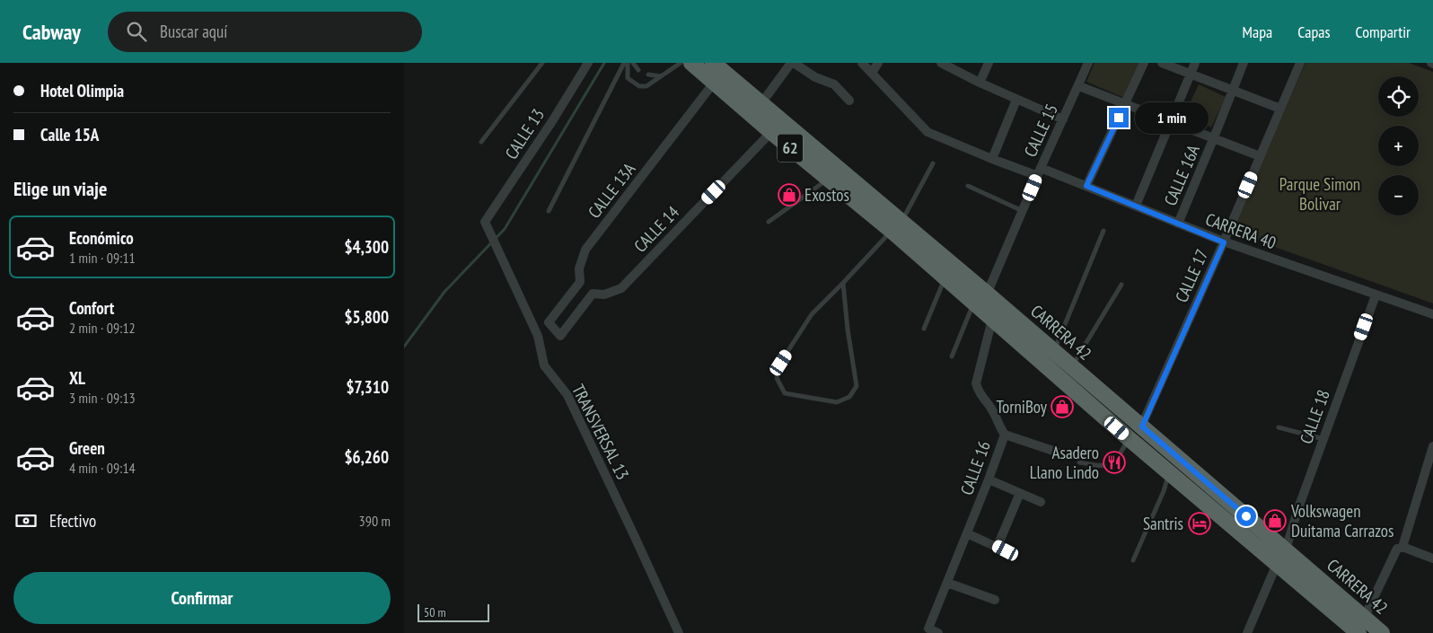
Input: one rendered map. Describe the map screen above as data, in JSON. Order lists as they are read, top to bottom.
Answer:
{
  "streets": {
    "highway": ["62", "CARRERA 42"],
    "street": [
      "CALLE 15",
      "CALLE 13",
      "CALLE 16A",
      "CALLE 13A",
      "CALLE 14",
      "CARRERA 40",
      "CALLE 17",
      "CALLE 18",
      "TRANSVERSAL 13",
      "CALLE 16"
    ]
  },
  "crossings": [
    ["CALLE 15", "CARRERA 40"],
    ["CALLE 15", "CARRERA 42"],
    ["CALLE 15", "CALLE 16"],
    ["CALLE 13", "TRANSVERSAL 13"],
    ["CALLE 16A", "CARRERA 40"],
    ["CALLE 13A", "CARRERA 42"],
    ["CALLE 14", "CARRERA 42"],
    ["CARRERA 40", "CALLE 17"],
    ["CARRERA 40", "CALLE 18"],
    ["CALLE 17", "CARRERA 42"],
    ["CARRERA 42", "CALLE 18"],
    ["CARRERA 42", "CALLE 16"]
  ],
  "parks": ["Parque Simon Bolivar"],
  "places": {
    "shop": ["Exostos", "TorniBoy", "Volkswagen Duitama Carrazos"],
    "restaurant": ["Asadero Llano Lindo"],
    "hotel": ["Santris"]
  },
  "scale_bar": "50 m",
  "page": {
    "header": "Cabway",
    "search": "Buscar aquí",
    "nav": ["Mapa", "Capas", "Compartir"],
    "banner": ["Hotel Olimpia", "Calle 15A"],
    "map_buttons": ["+", "−"],
    "bubble": "1 min",
    "heading": "Elige un viaje",
    "list": [
      {
        "name": "Económico",
        "note": "1 min · 09:11",
        "value": "$4,300"
      },
      {
        "name": "Confort",
        "note": "2 min · 09:12",
        "value": "$5,800"
      },
      {
        "name": "XL",
        "note": "3 min · 09:13",
        "value": "$7,310"
      },
      {
        "name": "Green",
        "note": "4 min · 09:14",
        "value": "$6,260"
      }
    ],
    "pay": ["Efectivo", "390 m"],
    "buttons": "Confirmar",
    "scale": "50 m"
  }
}
